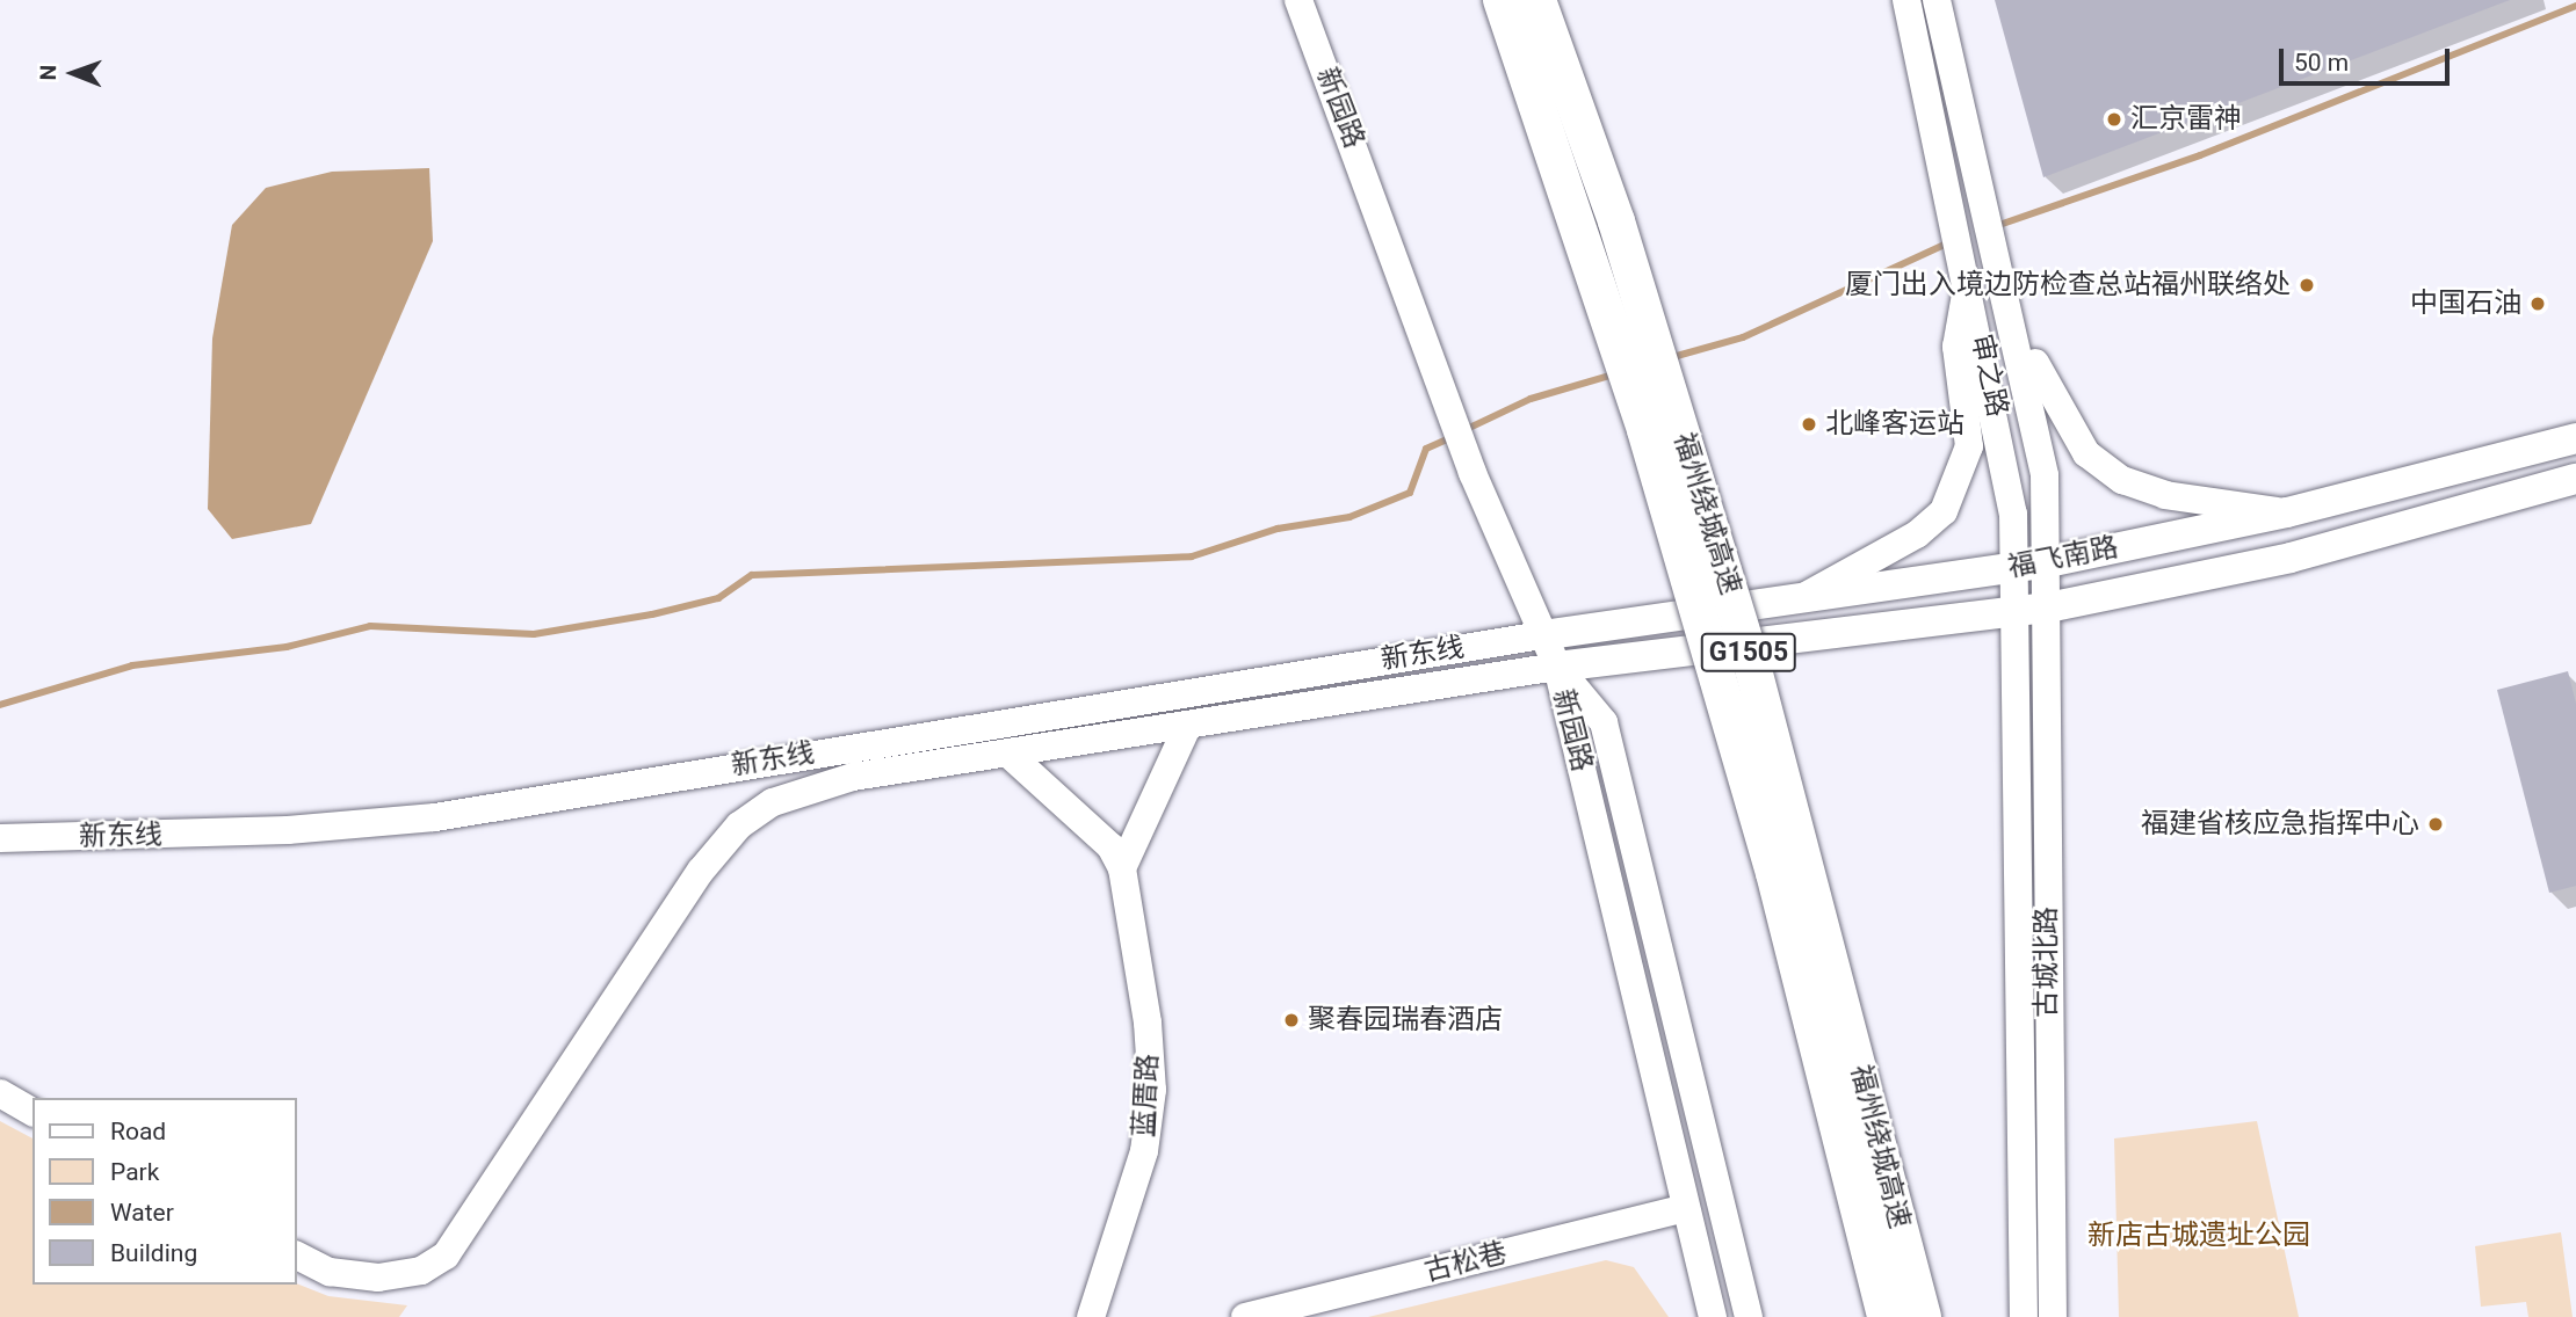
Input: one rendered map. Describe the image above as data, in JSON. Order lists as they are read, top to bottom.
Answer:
{
  "streets": {
    "highway": ["福州绕城高速", "G1505"],
    "main road": [
      "新园路",
      "审之路",
      "福飞南路",
      "新东线",
      "古城北路",
      "蓝厝路",
      "古松巷"
    ]
  },
  "crossings": [
    ["新园路", "福飞南路"],
    ["新园路", "新东线"],
    ["新园路", "古松巷"],
    ["审之路", "福飞南路"],
    ["审之路", "古城北路"],
    ["福飞南路", "新东线"],
    ["福飞南路", "古城北路"]
  ],
  "parks": ["新店古城遗址公园"],
  "places": [
    "汇京雷神",
    "厦门出入境边防检查总站福州联络处",
    "中国石油",
    "北峰客运站",
    "福建省核应急指挥中心",
    "聚春园瑞春酒店"
  ],
  "legend": [
    "Road",
    "Park",
    "Water",
    "Building"
  ],
  "scale_bar": "50 m",
  "north": "left"
}
